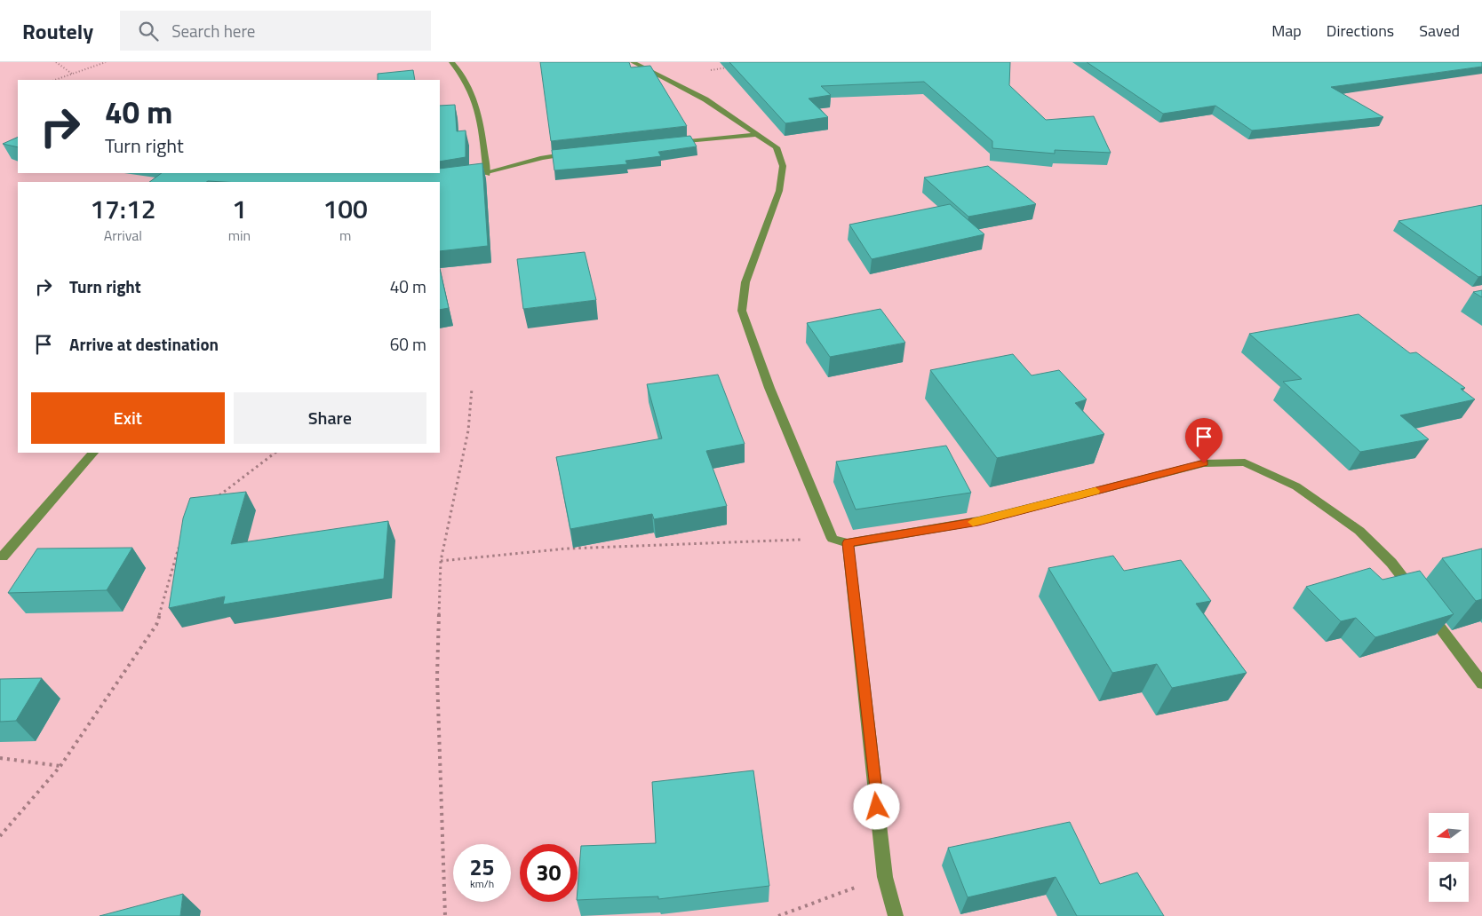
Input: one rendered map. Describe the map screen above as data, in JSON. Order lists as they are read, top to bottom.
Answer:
{
  "north": "left",
  "page": {
    "header": "Routely",
    "search": "Search here",
    "nav": ["Map", "Directions", "Saved"],
    "turn": ["40 m", "Turn right"],
    "eta": [
      "17:12",
      "Arrival",
      "1",
      "min",
      "100",
      "m"
    ],
    "list": [
      {
        "name": "Turn right",
        "value": "40 m"
      },
      {
        "name": "Arrive at destination",
        "value": "60 m"
      }
    ],
    "buttons": ["Exit", "Share"],
    "speed": "25 km/h",
    "limit": "30"
  }
}
